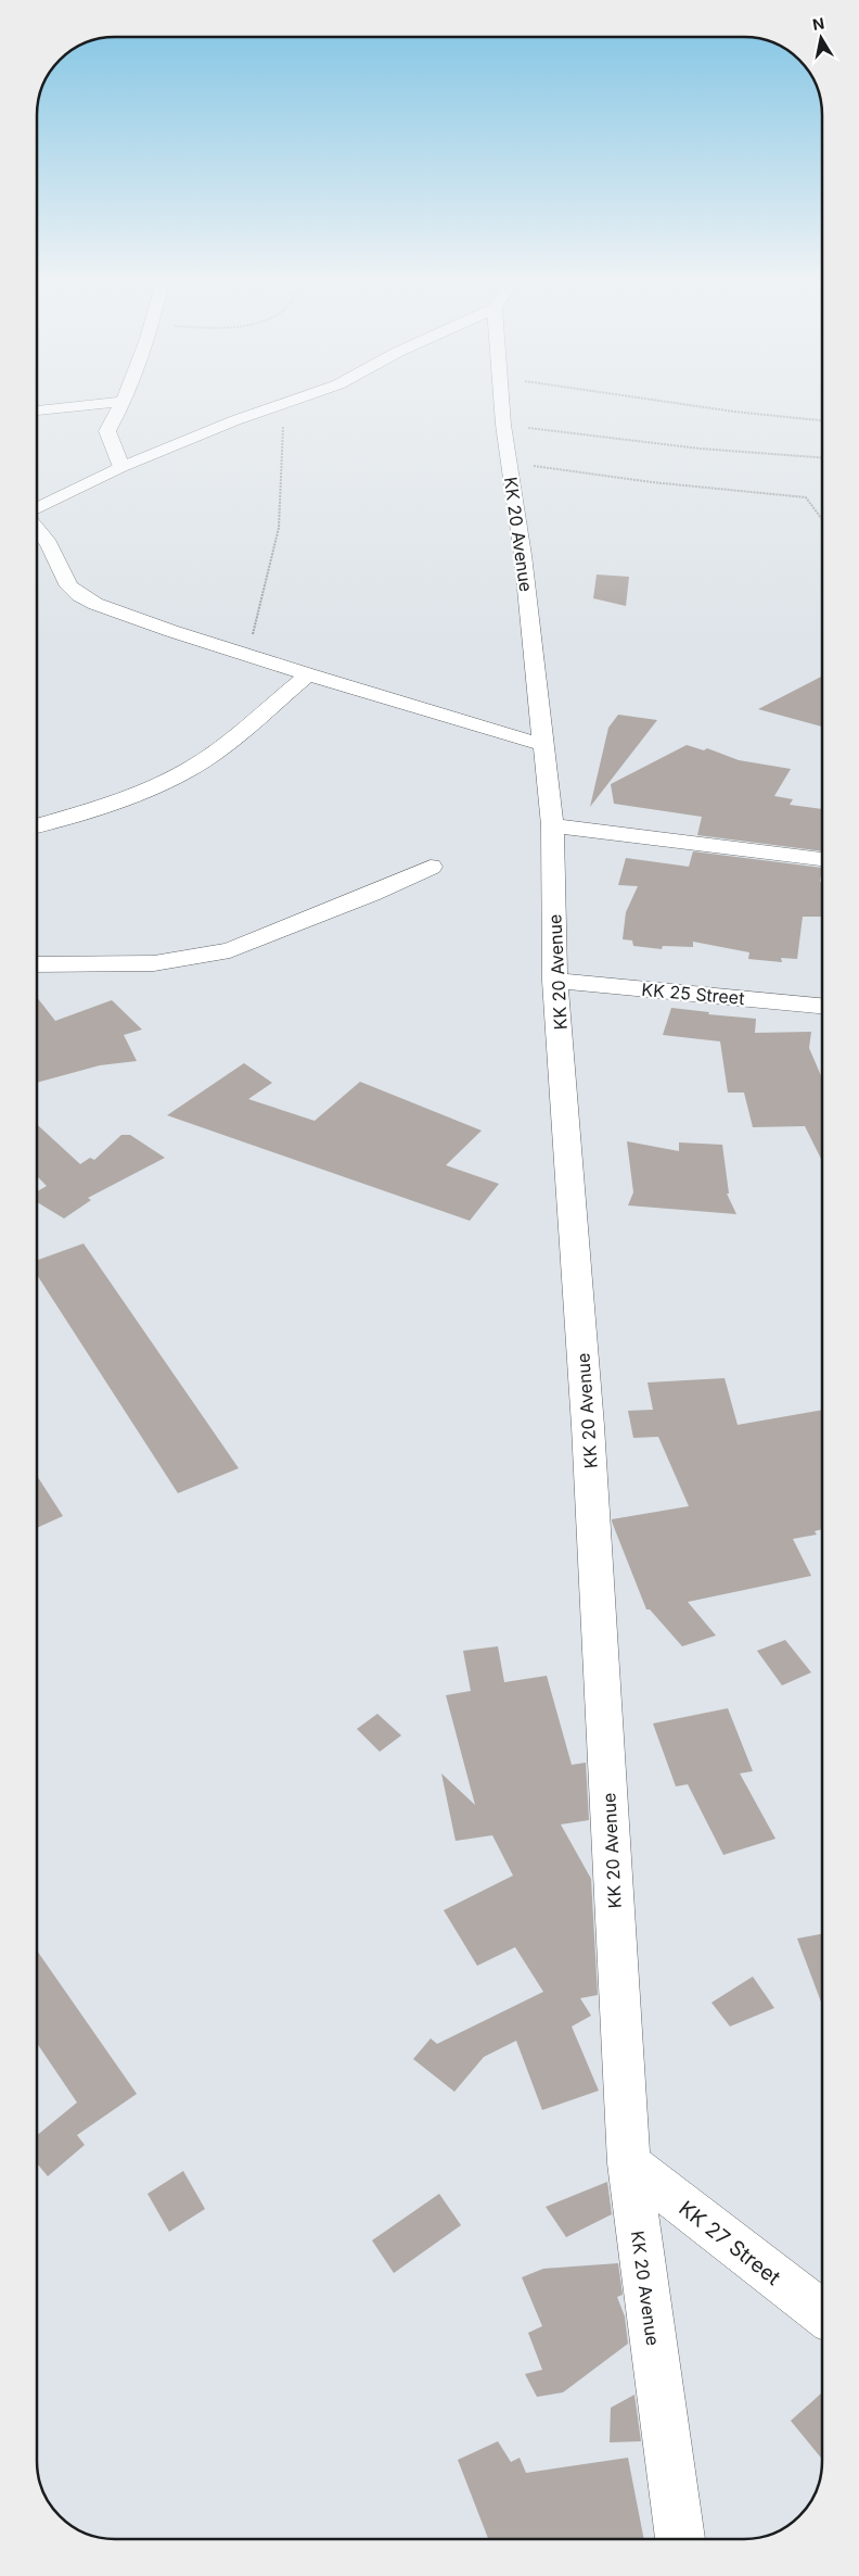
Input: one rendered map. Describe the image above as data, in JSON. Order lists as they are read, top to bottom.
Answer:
{
  "streets": {
    "street": ["KK 20 Avenue", "KK 25 Street", "KK 27 Street"]
  },
  "crossings": [
    ["KK 20 Avenue", "KK 25 Street"],
    ["KK 20 Avenue", "KK 27 Street"]
  ],
  "north": "top"
}
